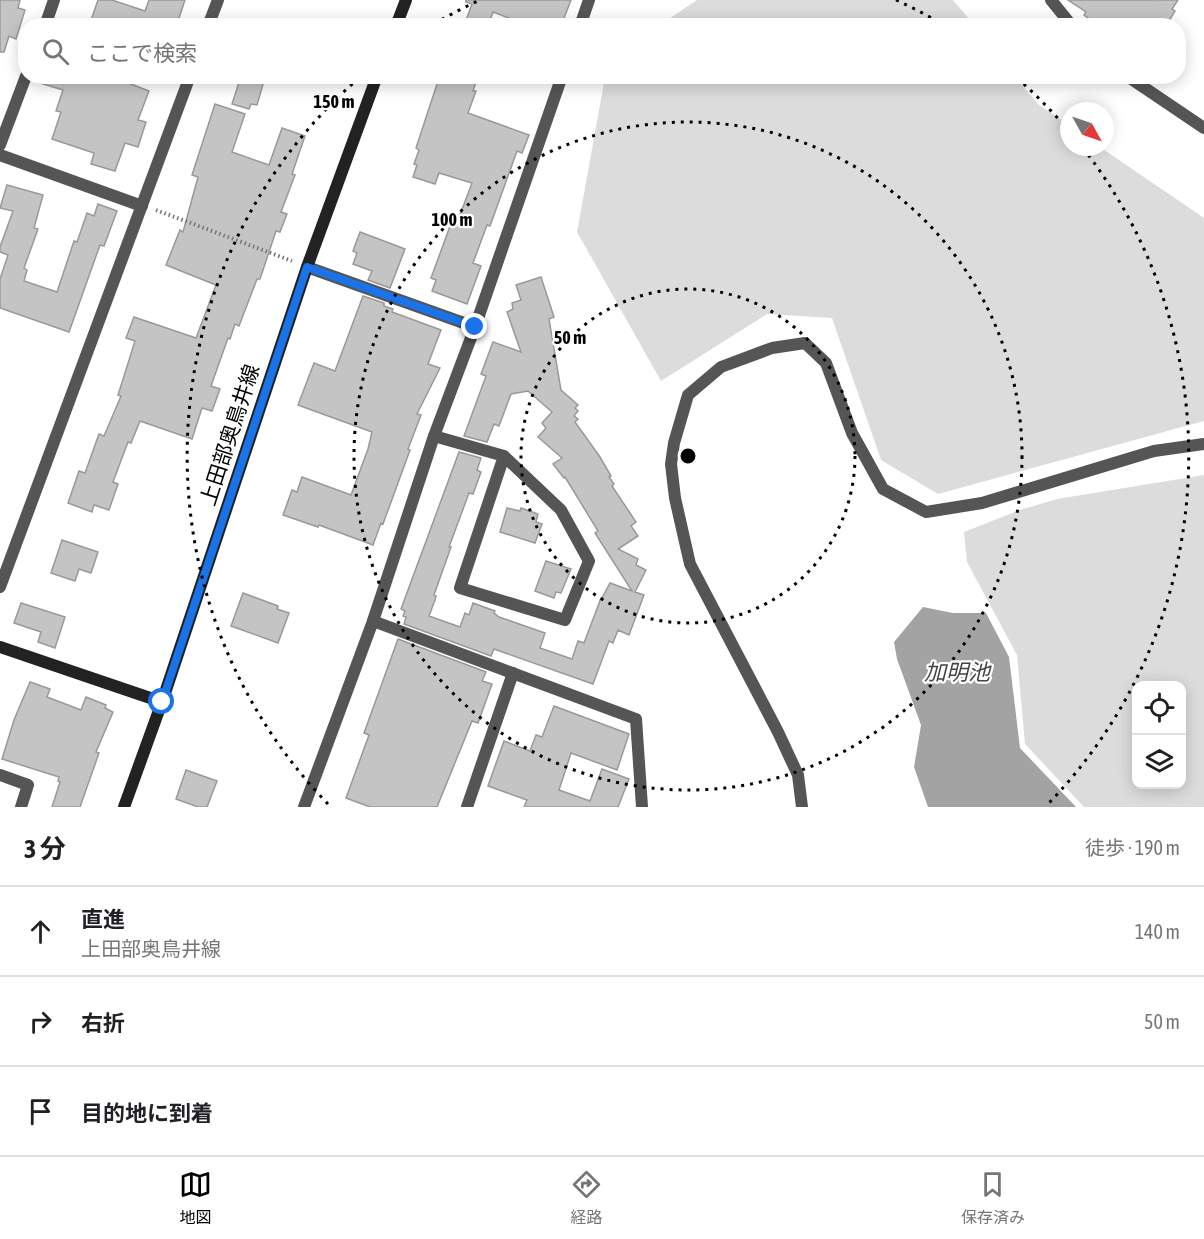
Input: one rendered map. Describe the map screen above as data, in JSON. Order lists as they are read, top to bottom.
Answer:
{
  "streets": {
    "street": ["上田部奥鳥井線"]
  },
  "water": ["加明池"],
  "north": "bottom right",
  "page": {
    "search": "ここで検索",
    "heading": ["3 分", "徒歩 · 190 m"],
    "list": [
      ["直進", "上田部奥鳥井線", "140 m"],
      ["右折", "50 m"],
      "目的地に到着"
    ],
    "nav": ["地図", "経路", "保存済み"]
  },
  "rings": ["150 m", "100 m", "50 m"]
}
